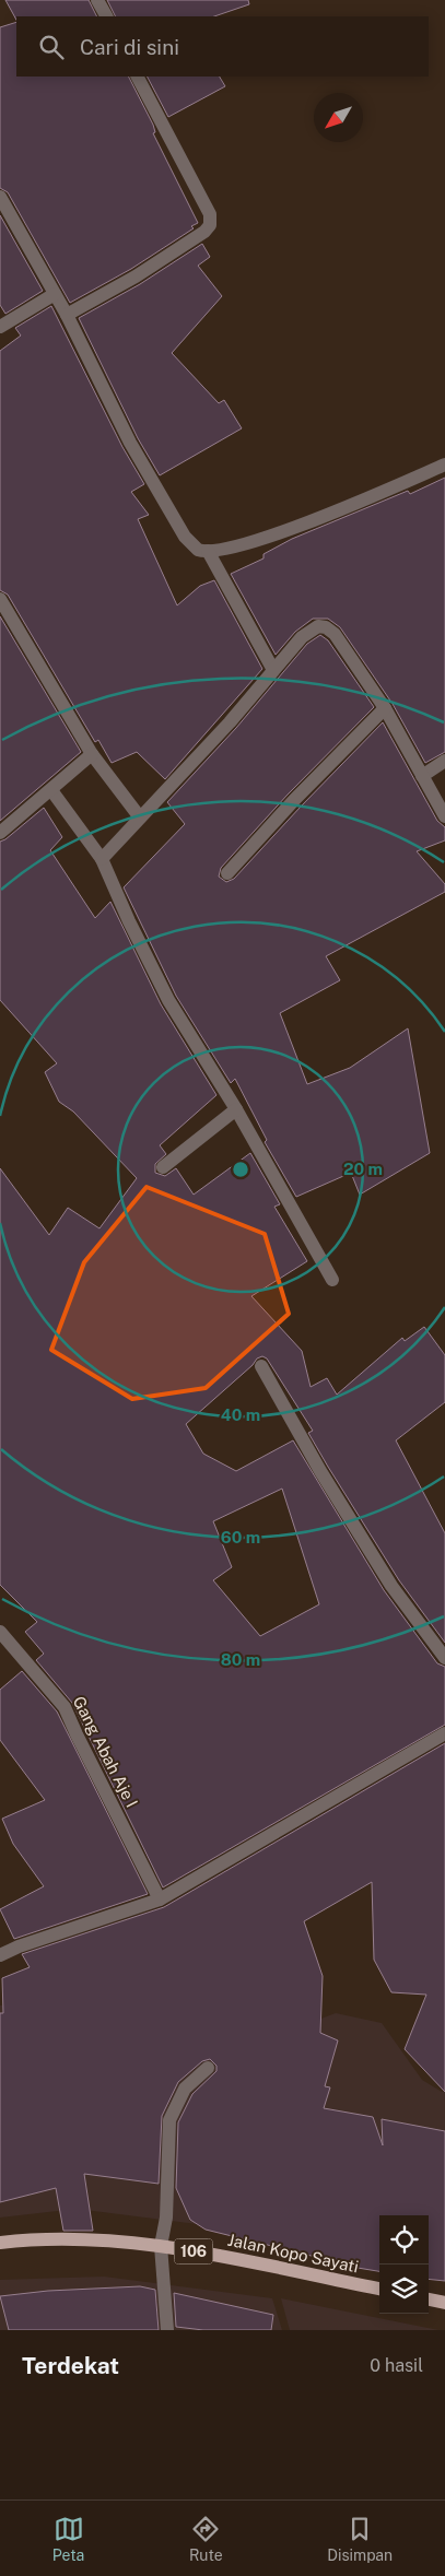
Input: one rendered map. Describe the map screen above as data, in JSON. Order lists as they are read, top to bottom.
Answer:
{
  "streets": {
    "main road": ["106", "Jalan Kopo Sayati"],
    "street": ["Gang Abah Aje I"]
  },
  "north": "bottom left",
  "page": {
    "search": "Cari di sini",
    "heading": ["Terdekat", "0 hasil"],
    "nav": ["Peta", "Rute", "Disimpan"]
  },
  "rings": [
    "20 m",
    "40 m",
    "60 m",
    "80 m"
  ]
}
